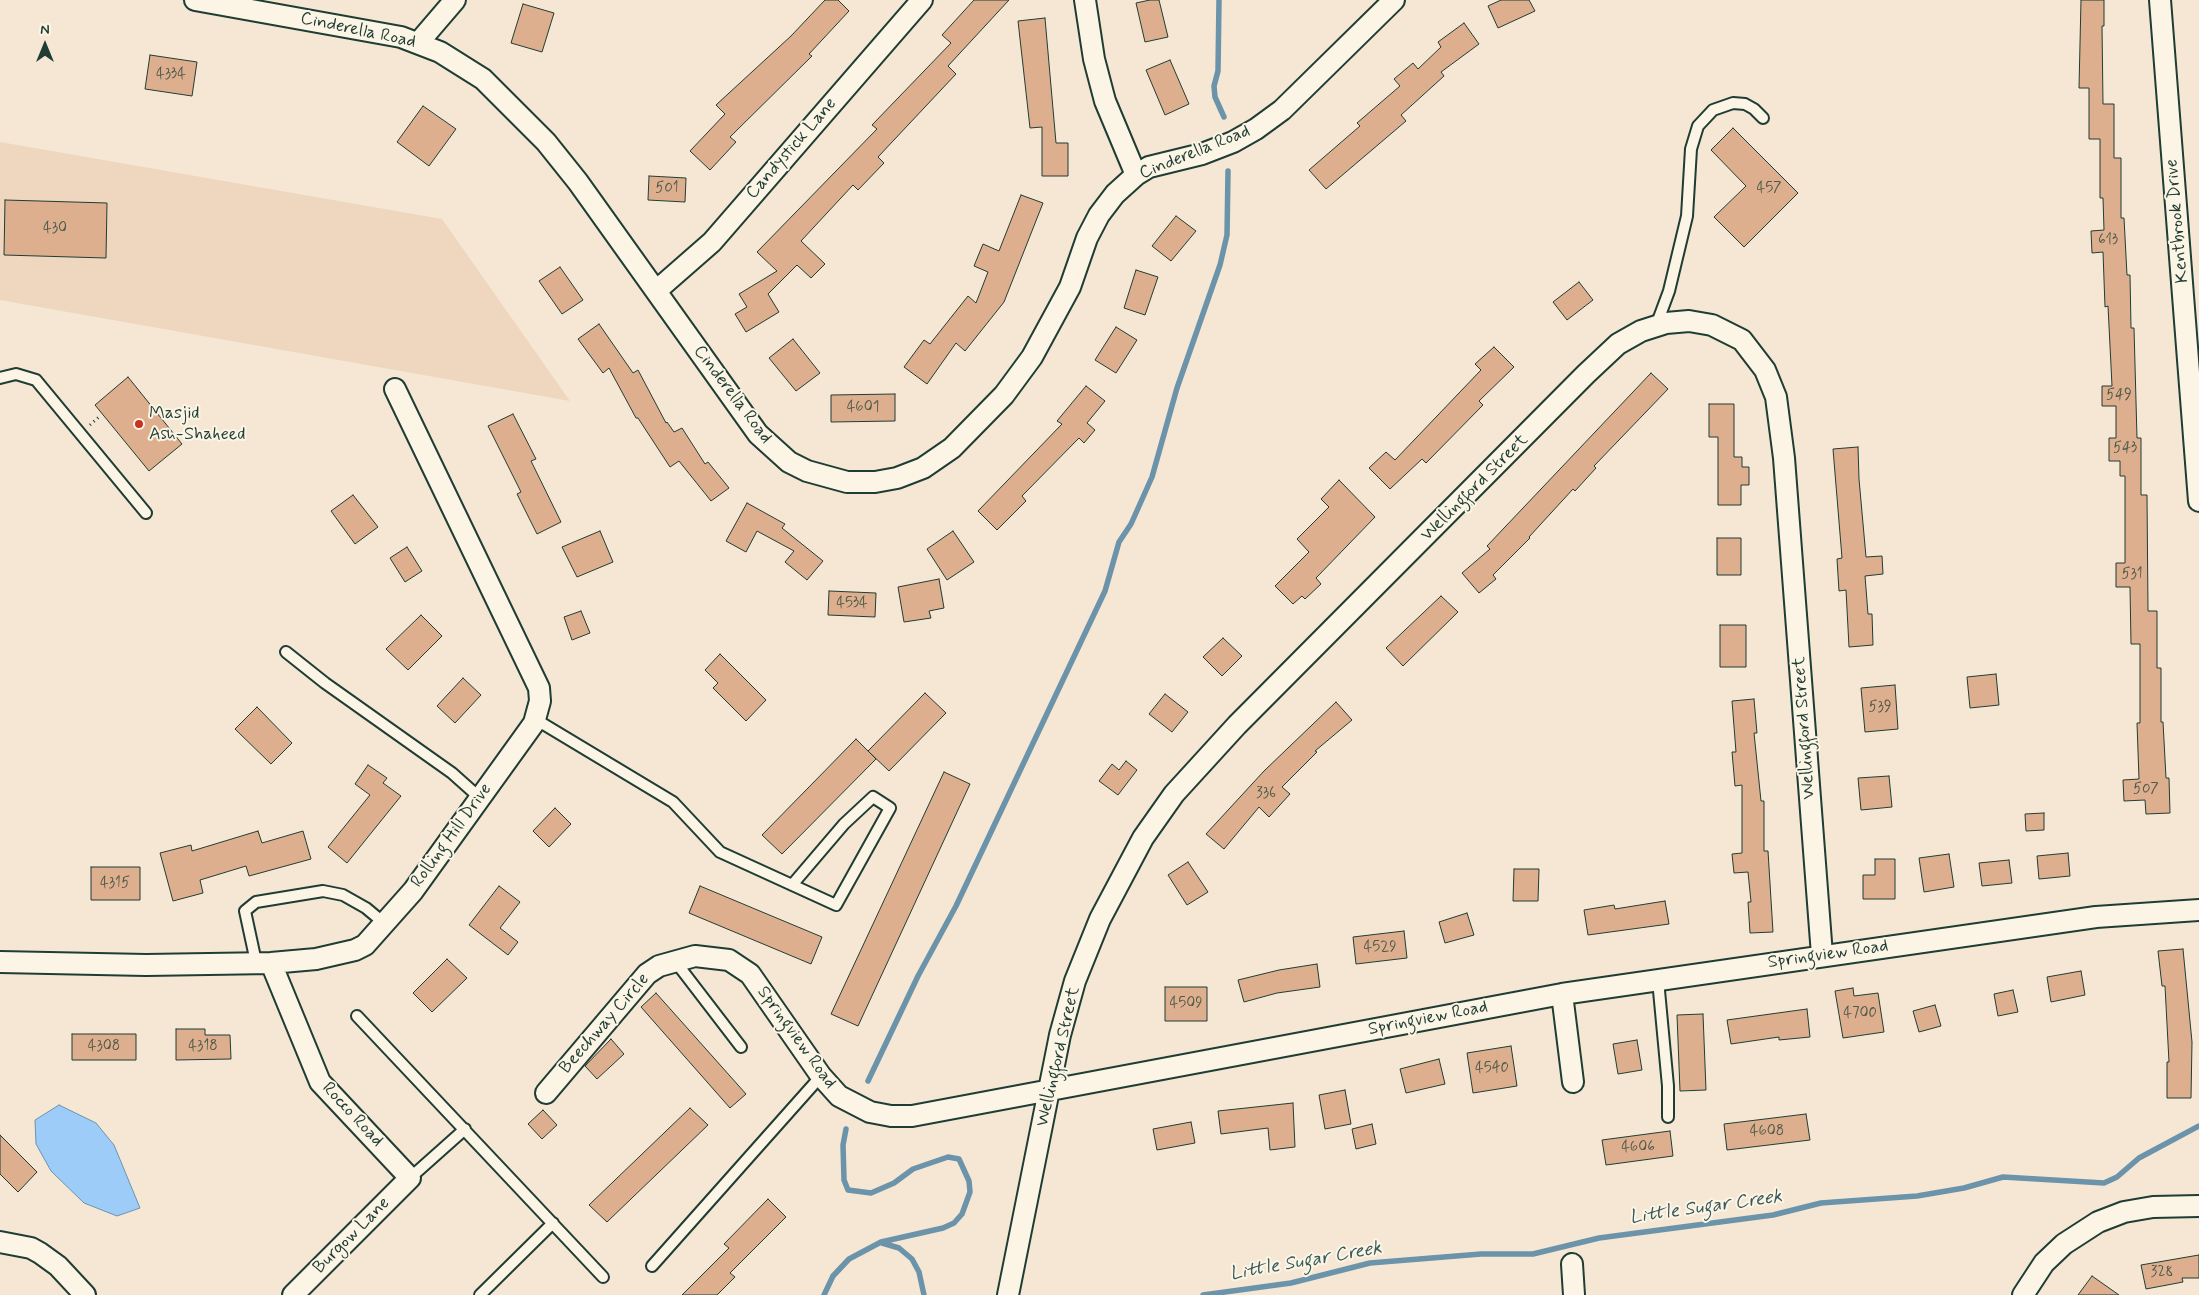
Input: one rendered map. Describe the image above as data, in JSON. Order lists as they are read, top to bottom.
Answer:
{
  "streets": {
    "street": [
      "Cinderella Road",
      "Candystick Lane",
      "Kentbrook Drive",
      "Wellingford Street",
      "Rolling Hill Drive",
      "Springview Road",
      "Beechway Circle",
      "Rocco Road",
      "Burgow Lane"
    ]
  },
  "crossings": [
    ["Cinderella Road", "Candystick Lane"],
    ["Wellingford Street", "Springview Road"],
    ["Rolling Hill Drive", "Rocco Road"],
    ["Springview Road", "Beechway Circle"],
    ["Rocco Road", "Burgow Lane"]
  ],
  "water": ["Little Sugar Creek"],
  "places": ["Masjid Ash-Shaheed"],
  "house_numbers": [
    "4334",
    "501",
    "457",
    "430",
    "613",
    "549",
    "4601",
    "543",
    "531",
    "4534",
    "539",
    "507",
    "336",
    "4315",
    "4529",
    "4509",
    "4700",
    "4308",
    "4318",
    "4540",
    "4608",
    "4606",
    "328"
  ],
  "north": "top"
}
